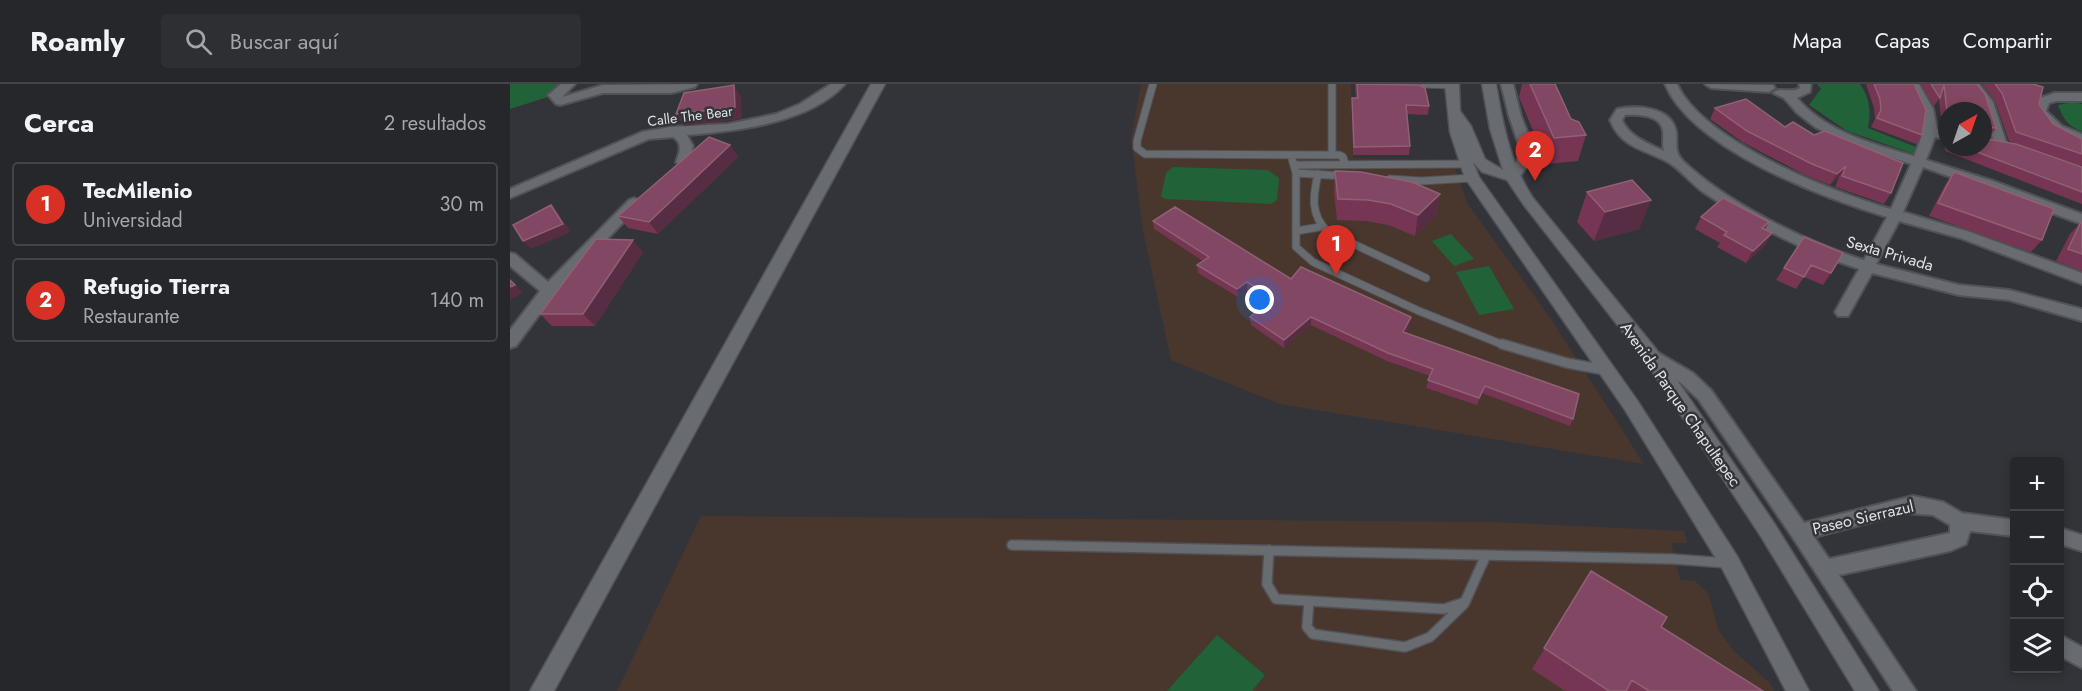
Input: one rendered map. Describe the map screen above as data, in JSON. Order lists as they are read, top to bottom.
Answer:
{
  "streets": {
    "main road": ["Avenida Parque Chapultepec"],
    "street": ["Calle The Bear", "Sexta Privada", "Paseo Sierrazul"]
  },
  "north": "top right",
  "page": {
    "header": "Roamly",
    "search": "Buscar aquí",
    "nav": ["Mapa", "Capas", "Compartir"],
    "heading": ["Cerca", "2 resultados"],
    "pins": ["2", "1"],
    "list": [
      {
        "mark": "1",
        "name": "TecMilenio",
        "note": "Universidad",
        "value": "30 m"
      },
      {
        "mark": "2",
        "name": "Refugio Tierra",
        "note": "Restaurante",
        "value": "140 m"
      }
    ],
    "map_buttons": ["+", "−"]
  }
}
